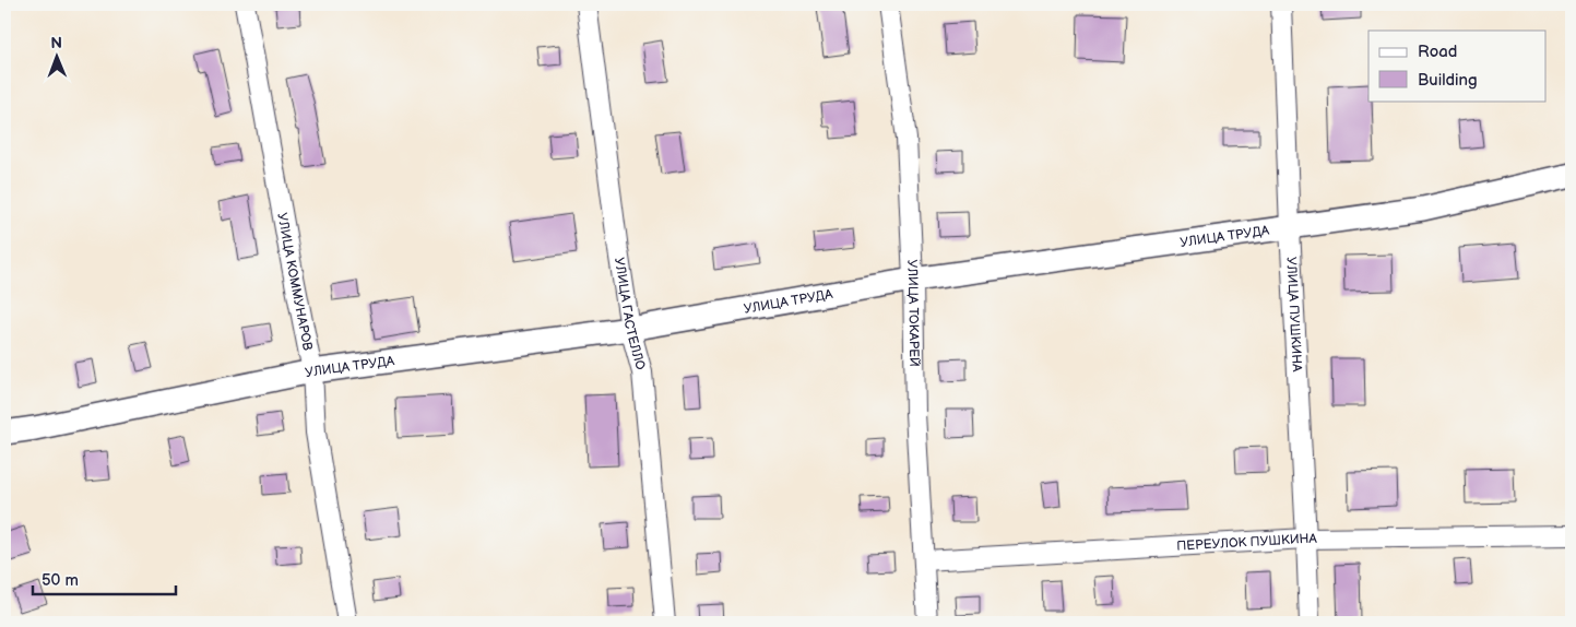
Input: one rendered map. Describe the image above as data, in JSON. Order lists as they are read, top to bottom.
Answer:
{
  "streets": {
    "street": [
      "УЛИЦА ТРУДА",
      "УЛИЦА КОММУНАРОВ",
      "УЛИЦА ТОКАРЕЙ",
      "УЛИЦА ГАСТЕЛЛО",
      "УЛИЦА ПУШКИНА",
      "ПЕРЕУЛОК ПУШКИНА"
    ]
  },
  "crossings": [
    ["УЛИЦА ТРУДА", "УЛИЦА КОММУНАРОВ"],
    ["УЛИЦА ТРУДА", "УЛИЦА ТОКАРЕЙ"],
    ["УЛИЦА ТРУДА", "УЛИЦА ГАСТЕЛЛО"],
    ["УЛИЦА ТРУДА", "УЛИЦА ПУШКИНА"],
    ["УЛИЦА ТОКАРЕЙ", "ПЕРЕУЛОК ПУШКИНА"],
    ["УЛИЦА ПУШКИНА", "ПЕРЕУЛОК ПУШКИНА"]
  ],
  "legend": ["Road", "Building"],
  "scale_bar": "50 m",
  "north": "top"
}
